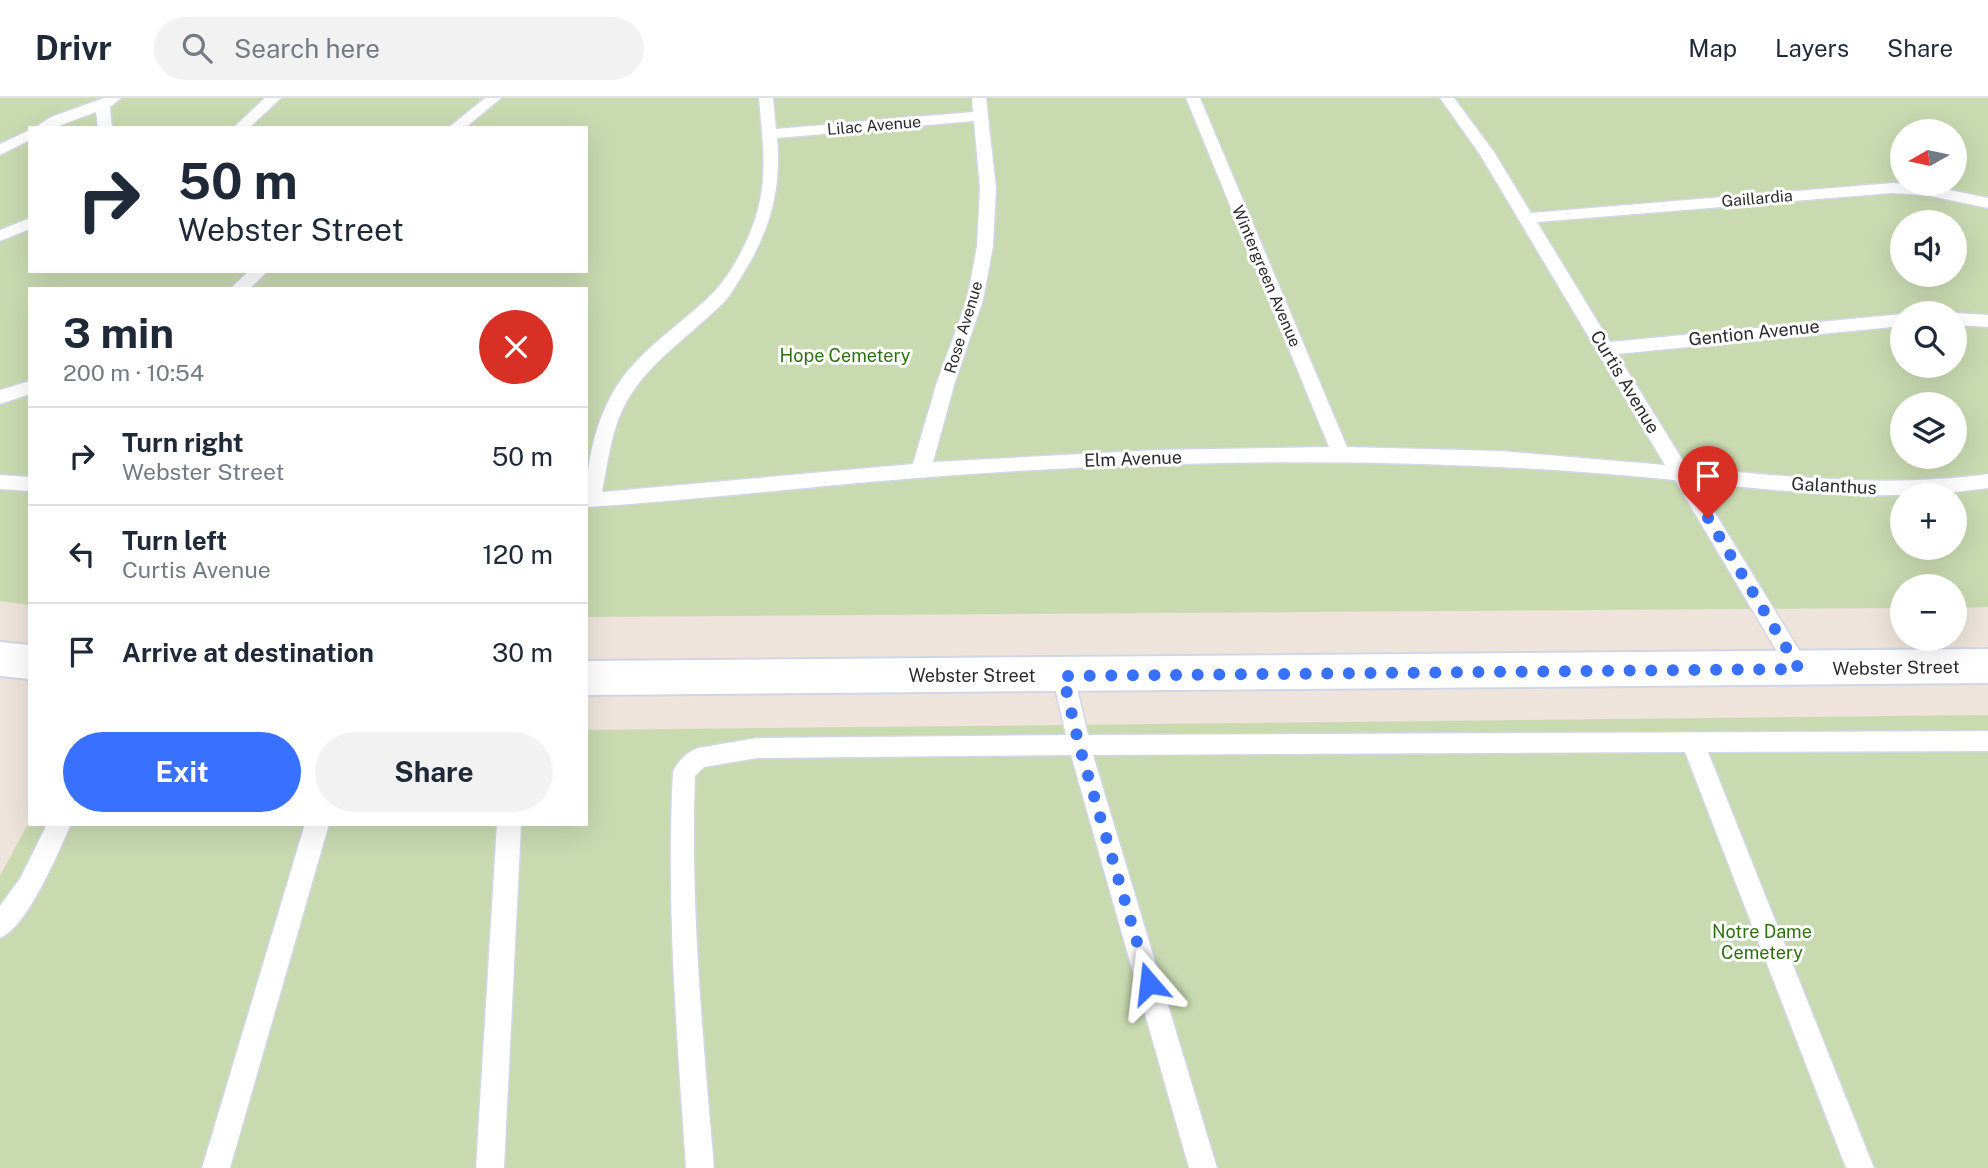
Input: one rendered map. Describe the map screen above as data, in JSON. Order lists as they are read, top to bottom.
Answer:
{
  "streets": {
    "main road": ["Webster Street"],
    "lane": [
      "Lilac Avenue",
      "Gaillardia",
      "Wintergreen Avenue",
      "Rose Avenue",
      "Gention Avenue",
      "Curtis Avenue",
      "Elm Avenue",
      "Galanthus"
    ]
  },
  "crossings": [
    ["Lilac Avenue", "Rose Avenue"],
    ["Gaillardia", "Curtis Avenue"],
    ["Wintergreen Avenue", "Elm Avenue"],
    ["Rose Avenue", "Elm Avenue"],
    ["Gention Avenue", "Curtis Avenue"],
    ["Curtis Avenue", "Elm Avenue"],
    ["Curtis Avenue", "Galanthus"],
    ["Curtis Avenue", "Webster Street"],
    ["Elm Avenue", "Galanthus"]
  ],
  "parks": ["Hope Cemetery", "Notre Dame Cemetery"],
  "north": "left",
  "page": {
    "header": "Drivr",
    "search": "Search here",
    "nav": ["Map", "Layers", "Share"],
    "map_buttons": ["+", "−"],
    "turn": ["50 m", "Webster Street"],
    "heading": ["3 min", "200 m · 10:54"],
    "list": [
      {
        "name": "Turn right",
        "note": "Webster Street",
        "value": "50 m"
      },
      {
        "name": "Turn left",
        "note": "Curtis Avenue",
        "value": "120 m"
      },
      {
        "name": "Arrive at destination",
        "value": "30 m"
      }
    ],
    "buttons": ["Exit", "Share"]
  }
}
